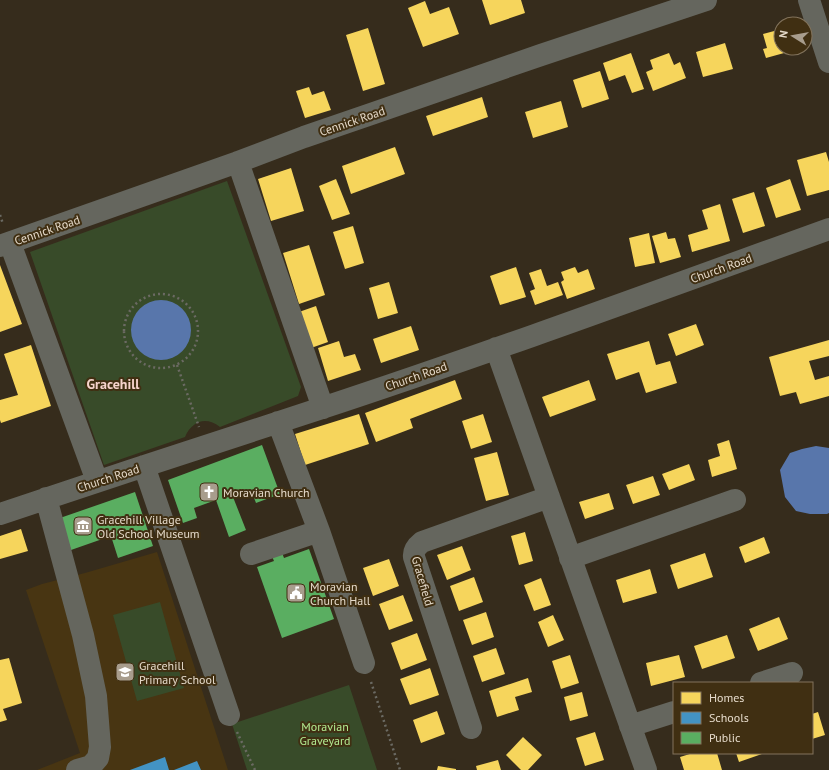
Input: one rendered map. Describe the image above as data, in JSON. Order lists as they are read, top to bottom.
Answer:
{
  "streets": {
    "street": ["Cennick Road", "Church Road", "Gracefield"]
  },
  "districts": ["Gracehill"],
  "parks": ["Moravian Graveyard"],
  "places": {
    "church": ["Moravian Church"],
    "museum": ["Gracehill Village Old School Museum"],
    "public building": ["Moravian Church Hall"],
    "school or university": ["Gracehill Primary School"]
  },
  "legend": ["Homes", "Schools", "Public"],
  "north": "left"
}
